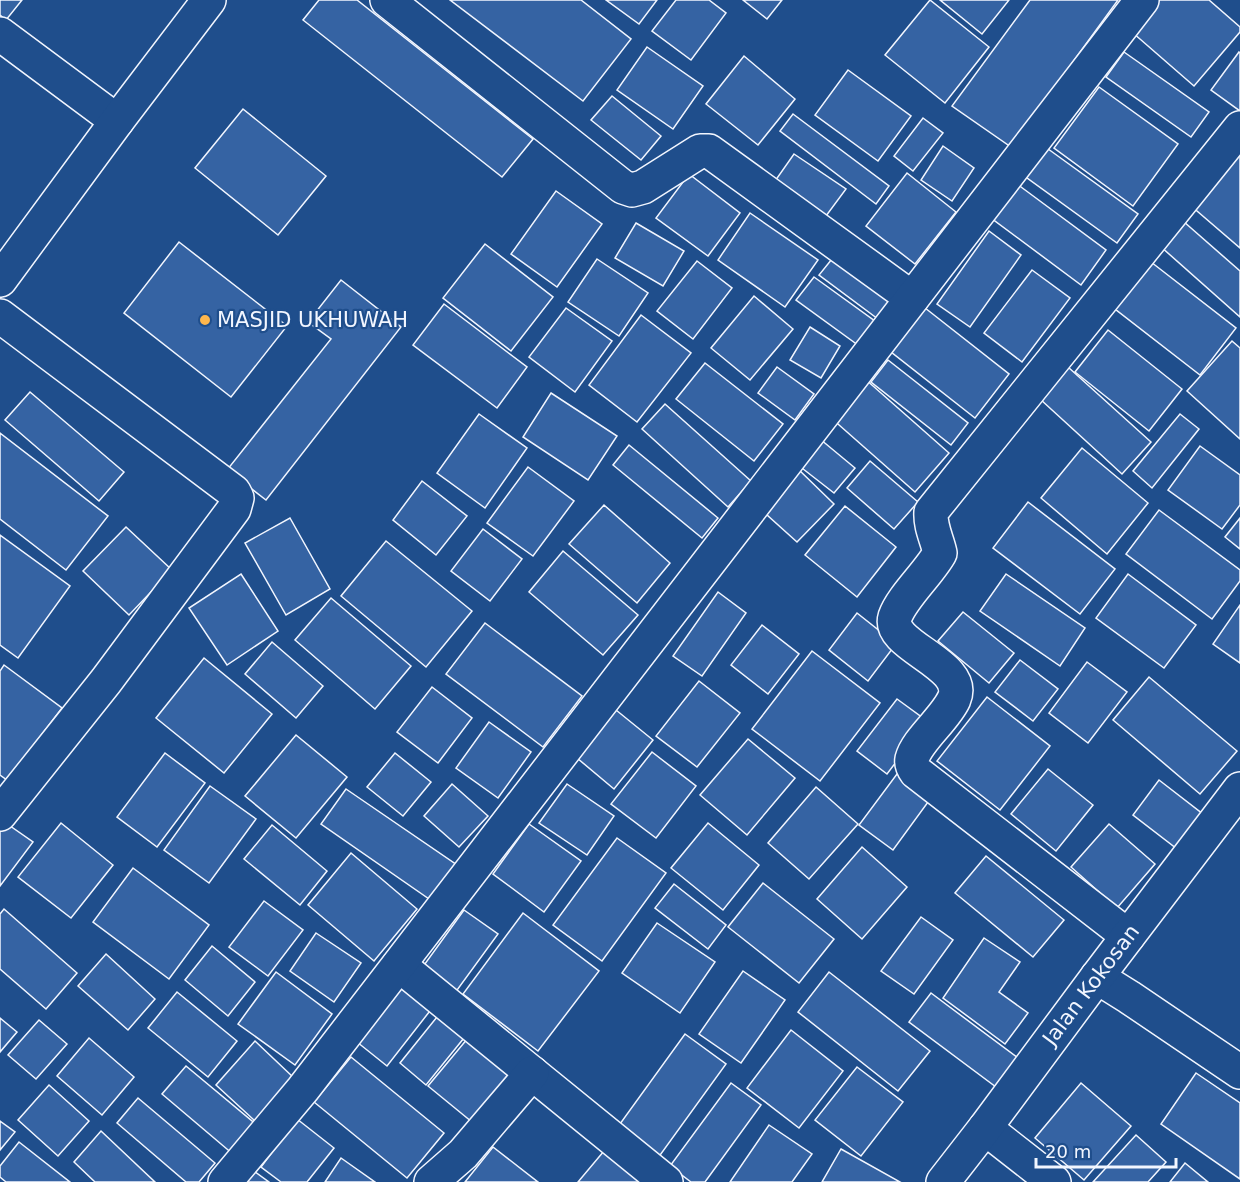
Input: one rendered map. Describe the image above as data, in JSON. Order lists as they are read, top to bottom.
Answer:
{
  "streets": {
    "street": ["Jalan Kokosan"]
  },
  "places": ["MASJID UKHUWAH"],
  "scale_bar": "20 m"
}
